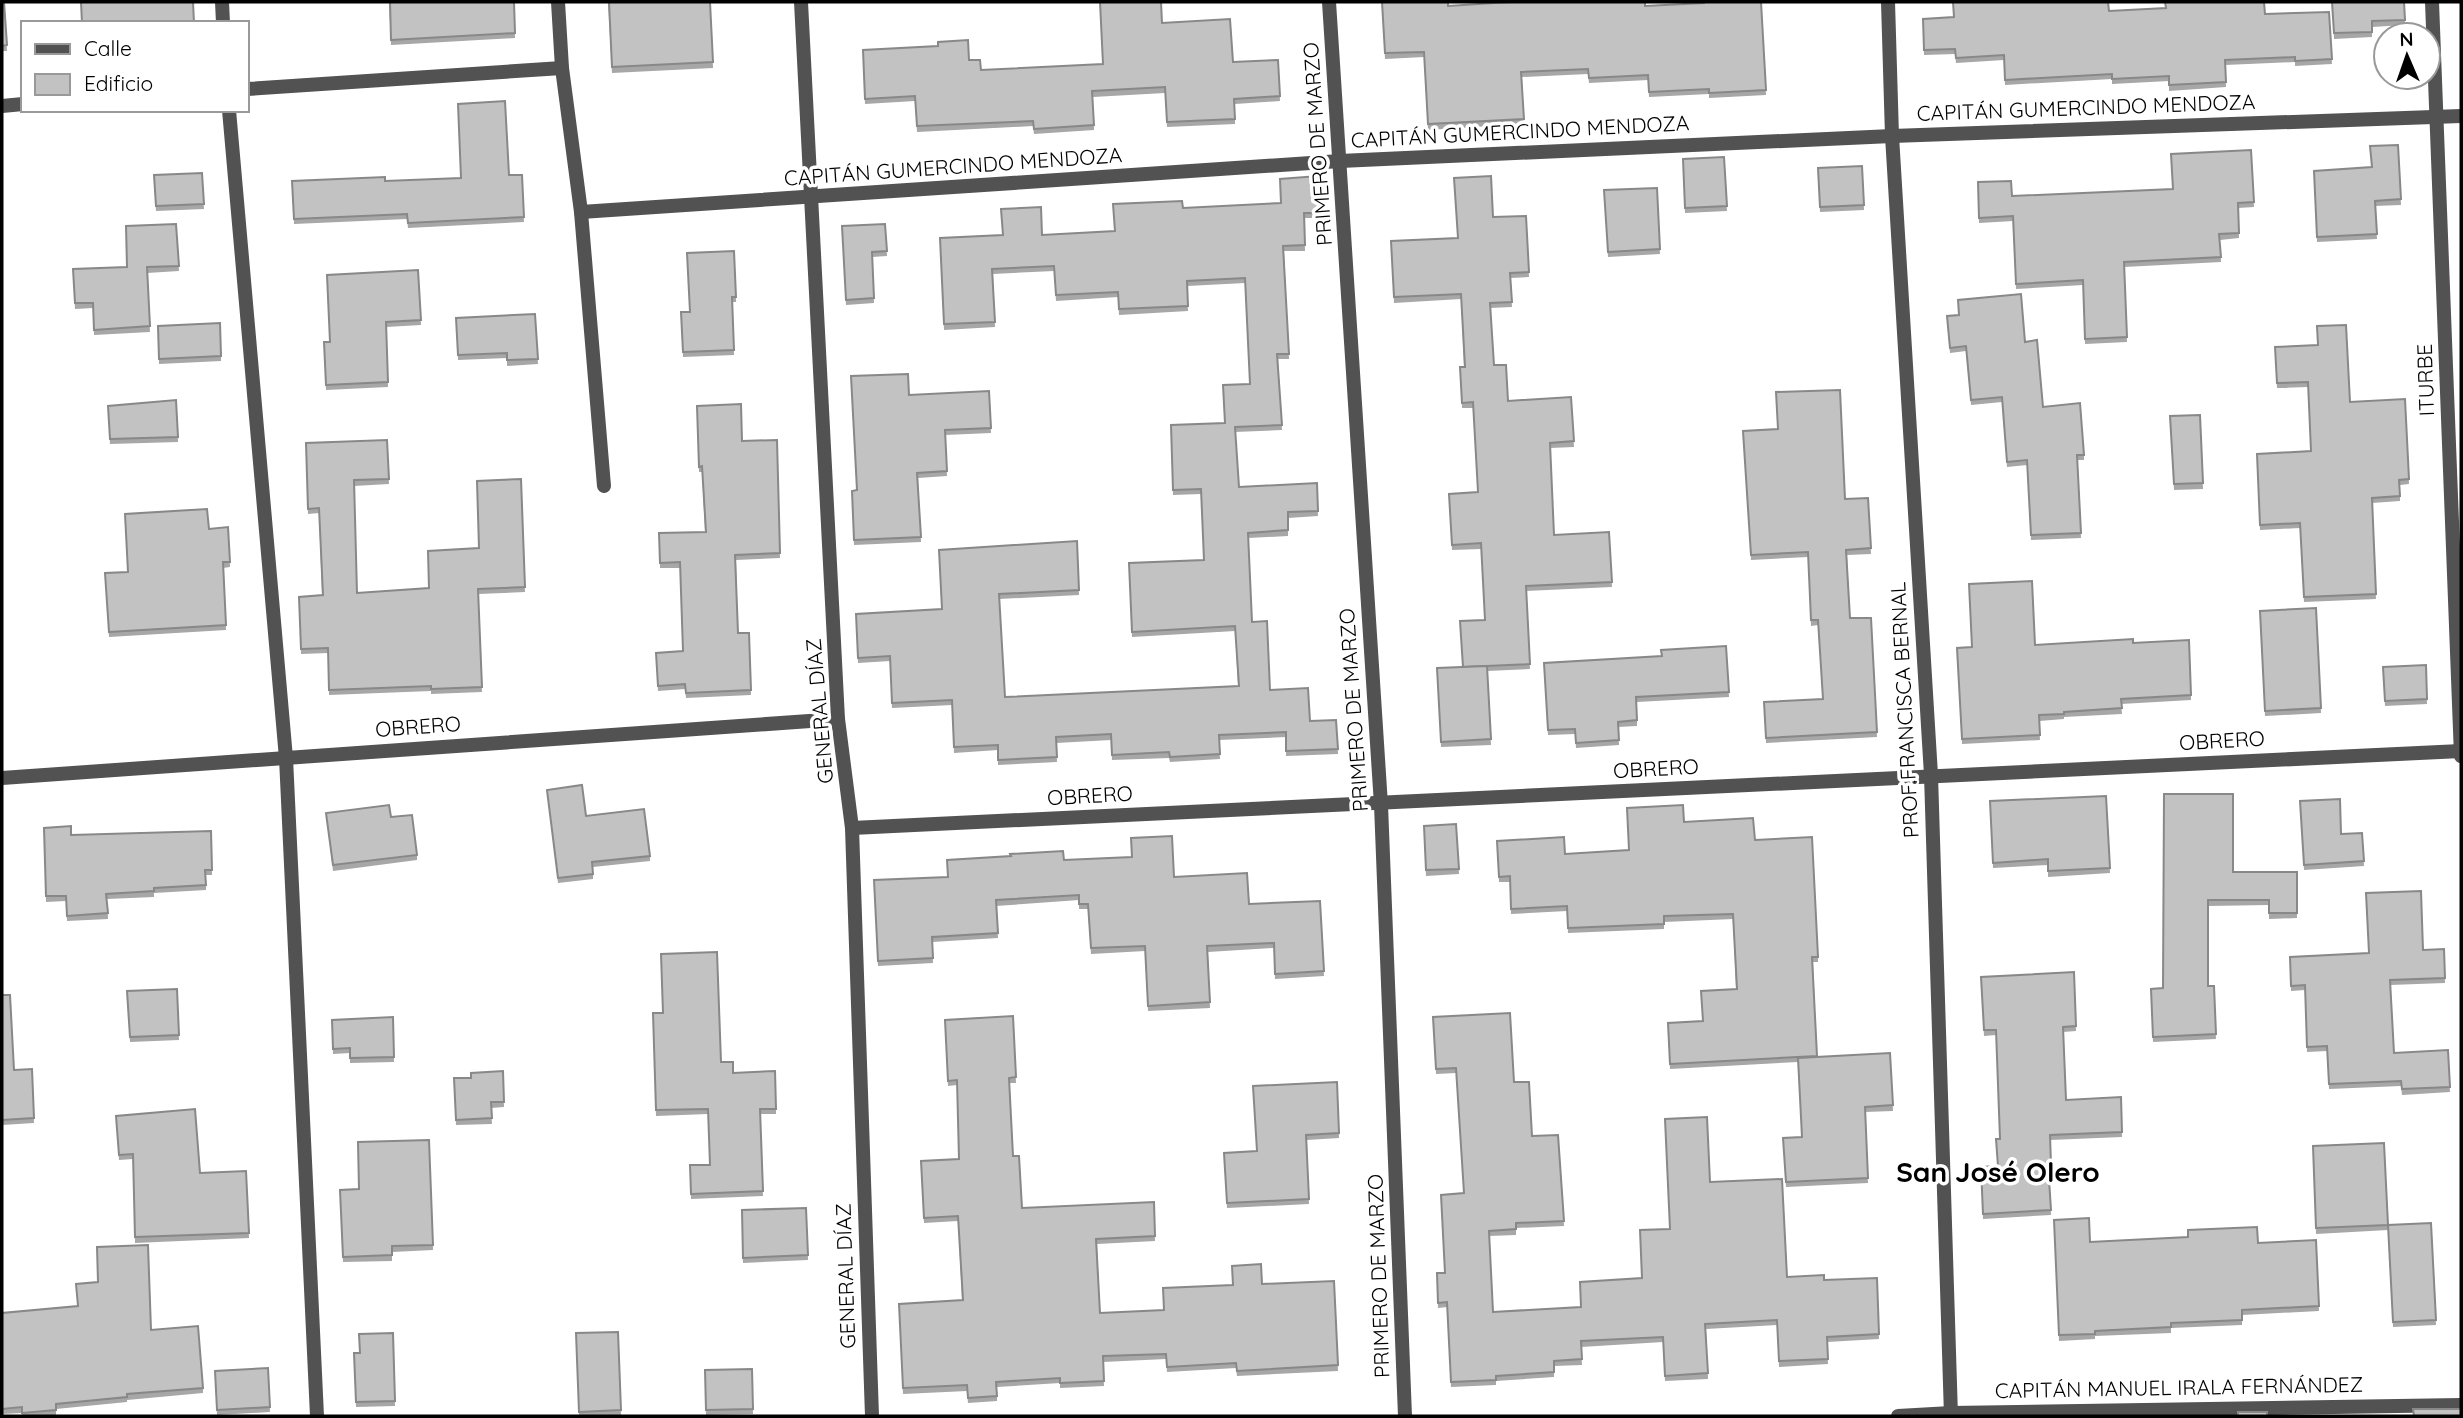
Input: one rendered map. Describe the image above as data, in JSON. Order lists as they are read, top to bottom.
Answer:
{
  "streets": {
    "street": [
      "CAPITÁN GUMERCINDO MENDOZA",
      "PRIMERO DE MARZO",
      "ITURBE",
      "PROF.FRANCISCA BERNAL",
      "GENERAL DÍAZ",
      "OBRERO",
      "CAPITÁN MANUEL IRALA FERNÁNDEZ"
    ]
  },
  "crossings": [
    ["CAPITÁN GUMERCINDO MENDOZA", "PRIMERO DE MARZO"],
    ["CAPITÁN GUMERCINDO MENDOZA", "ITURBE"],
    ["CAPITÁN GUMERCINDO MENDOZA", "PROF.FRANCISCA BERNAL"],
    ["CAPITÁN GUMERCINDO MENDOZA", "GENERAL DÍAZ"],
    ["PRIMERO DE MARZO", "OBRERO"],
    ["ITURBE", "OBRERO"],
    ["PROF.FRANCISCA BERNAL", "OBRERO"],
    ["PROF.FRANCISCA BERNAL", "CAPITÁN MANUEL IRALA FERNÁNDEZ"],
    ["GENERAL DÍAZ", "OBRERO"]
  ],
  "districts": ["San José Olero"],
  "legend": ["Calle", "Edificio"],
  "north": "top"
}
